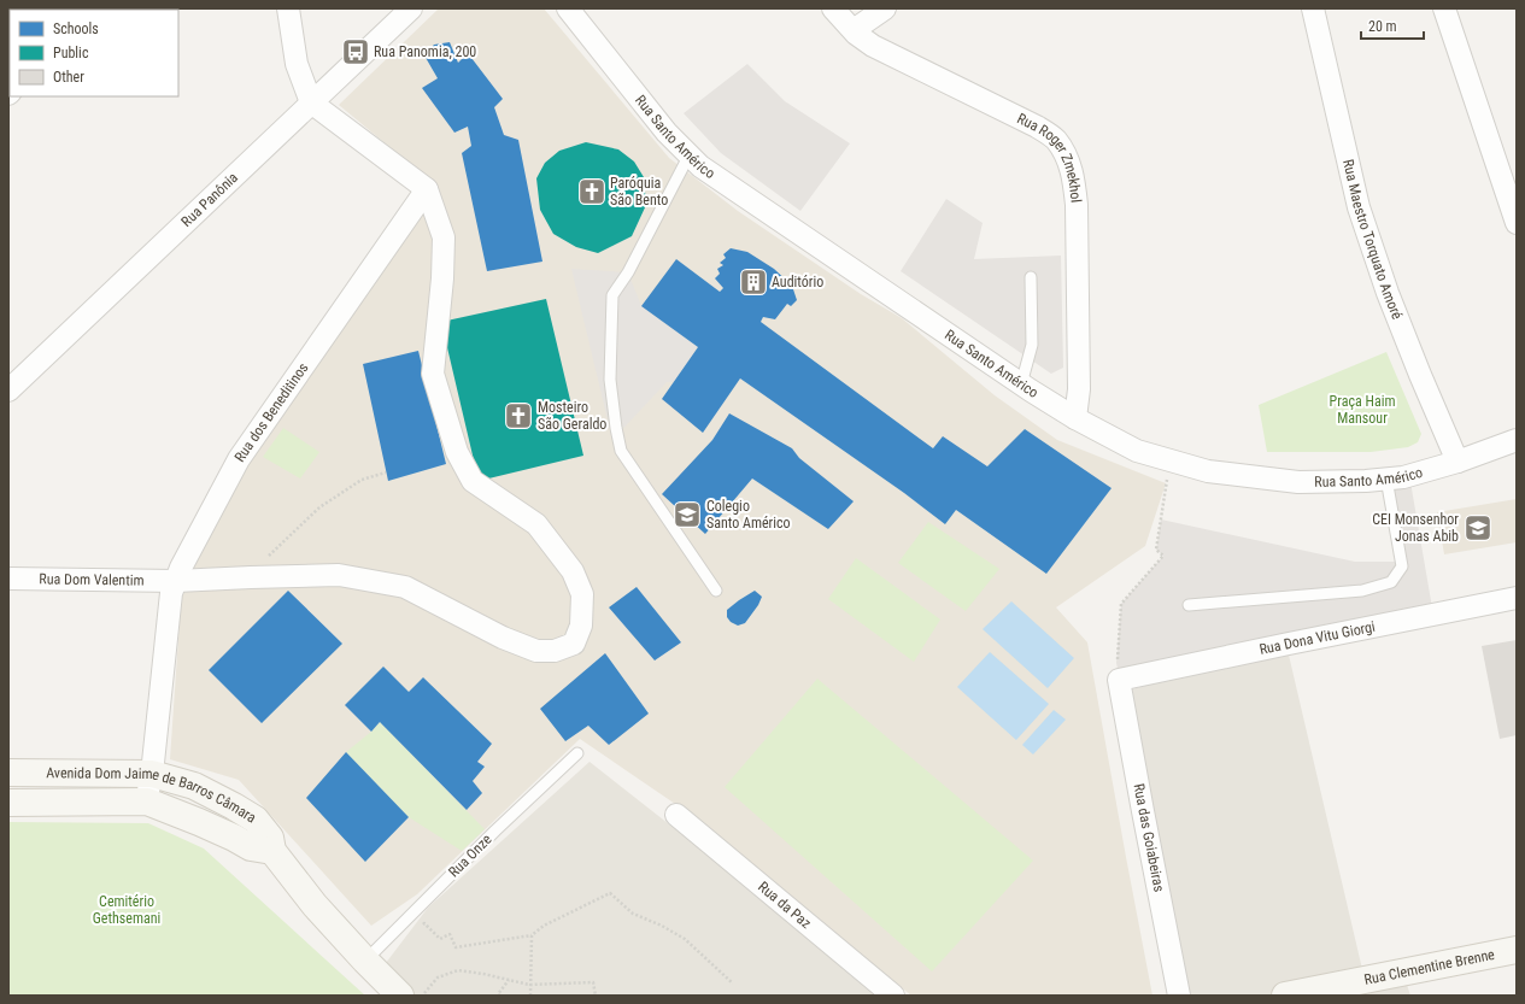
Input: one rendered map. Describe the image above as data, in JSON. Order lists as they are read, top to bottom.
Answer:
{
  "streets": {
    "street": [
      "Rua Santo Américo",
      "Rua Roger Zmekhol",
      "Rua Panônia",
      "Rua Maestro Torquato Amoré",
      "Rua dos Beneditinos",
      "Rua Dom Valentim",
      "Rua Dona Vitu Giorgi",
      "Avenida Dom Jaime de Barros Câmara",
      "Rua das Goiabeiras",
      "Rua da Paz",
      "Rua Clementine Brenne"
    ],
    "lane": ["Rua Onze"]
  },
  "crossings": [
    ["Rua Santo Américo", "Rua Roger Zmekhol"],
    ["Rua Santo Américo", "Rua Maestro Torquato Amoré"],
    ["Rua dos Beneditinos", "Rua Dom Valentim"],
    ["Rua dos Beneditinos", "Avenida Dom Jaime de Barros Câmara"],
    ["Rua Dona Vitu Giorgi", "Rua das Goiabeiras"],
    ["Avenida Dom Jaime de Barros Câmara", "Rua Onze"]
  ],
  "parks": ["Praça Haim Mansour", "Cemitério Gethsemani"],
  "places": {
    "bus stop": ["Rua Panomia, 200"],
    "church": ["Paróquia São Bento", "Mosteiro São Geraldo"],
    "building": ["Auditório"],
    "school or university": ["Colegio Santo Américo", "CEI Monsenhor Jonas Abib"]
  },
  "legend": ["Schools", "Public", "Other"],
  "scale_bar": "20 m"
}
